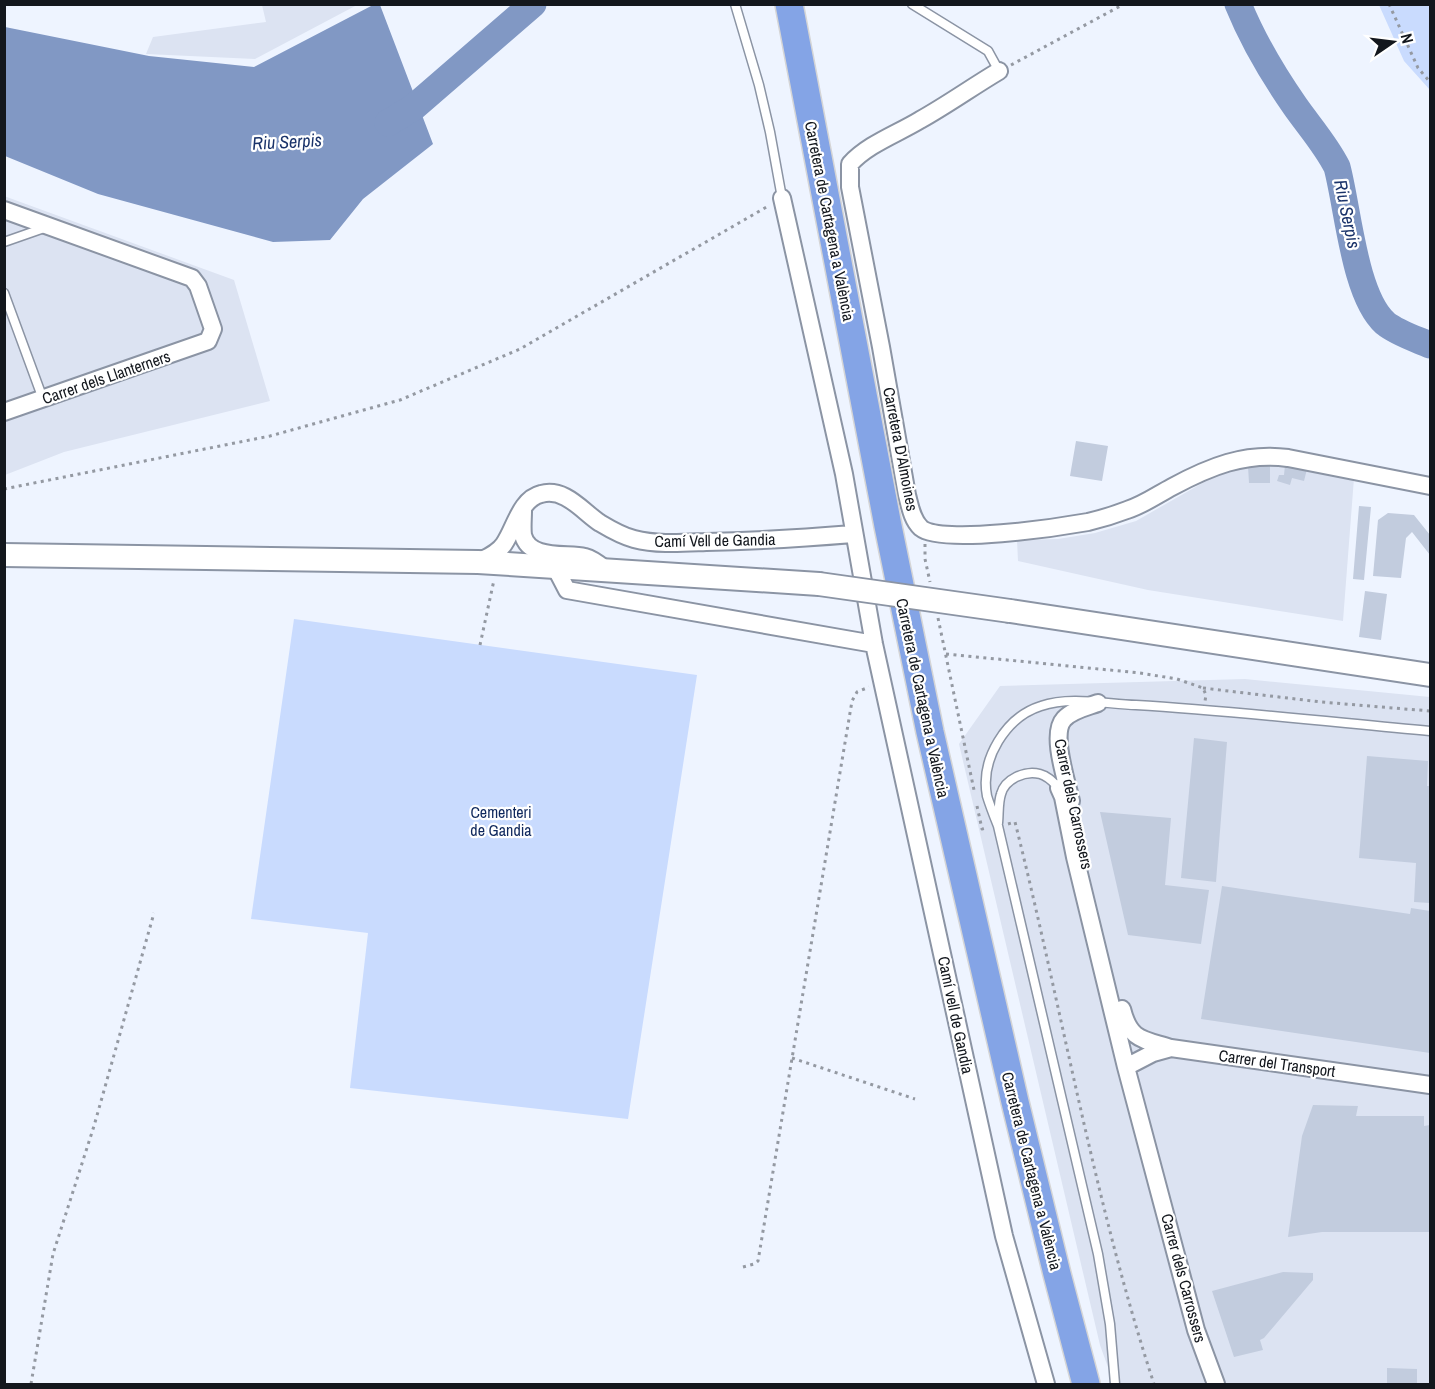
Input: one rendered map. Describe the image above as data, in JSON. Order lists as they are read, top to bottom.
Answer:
{
  "streets": {
    "highway": ["Carretera de Cartagena a València"],
    "street": [
      "Carrer dels Llanterners",
      "Carretera D'Almoines",
      "Camí Vell de Gandia",
      "Carrer dels Carrossers",
      "Camí vell de Gandia",
      "Carrer del Transport"
    ]
  },
  "crossings": [
    ["Camí Vell de Gandia", "Camí vell de Gandia"],
    ["Carrer dels Carrossers", "Carrer del Transport"]
  ],
  "water": ["Riu Serpis"],
  "parks": ["Cementeri de Gandia"],
  "north": "right"
}
